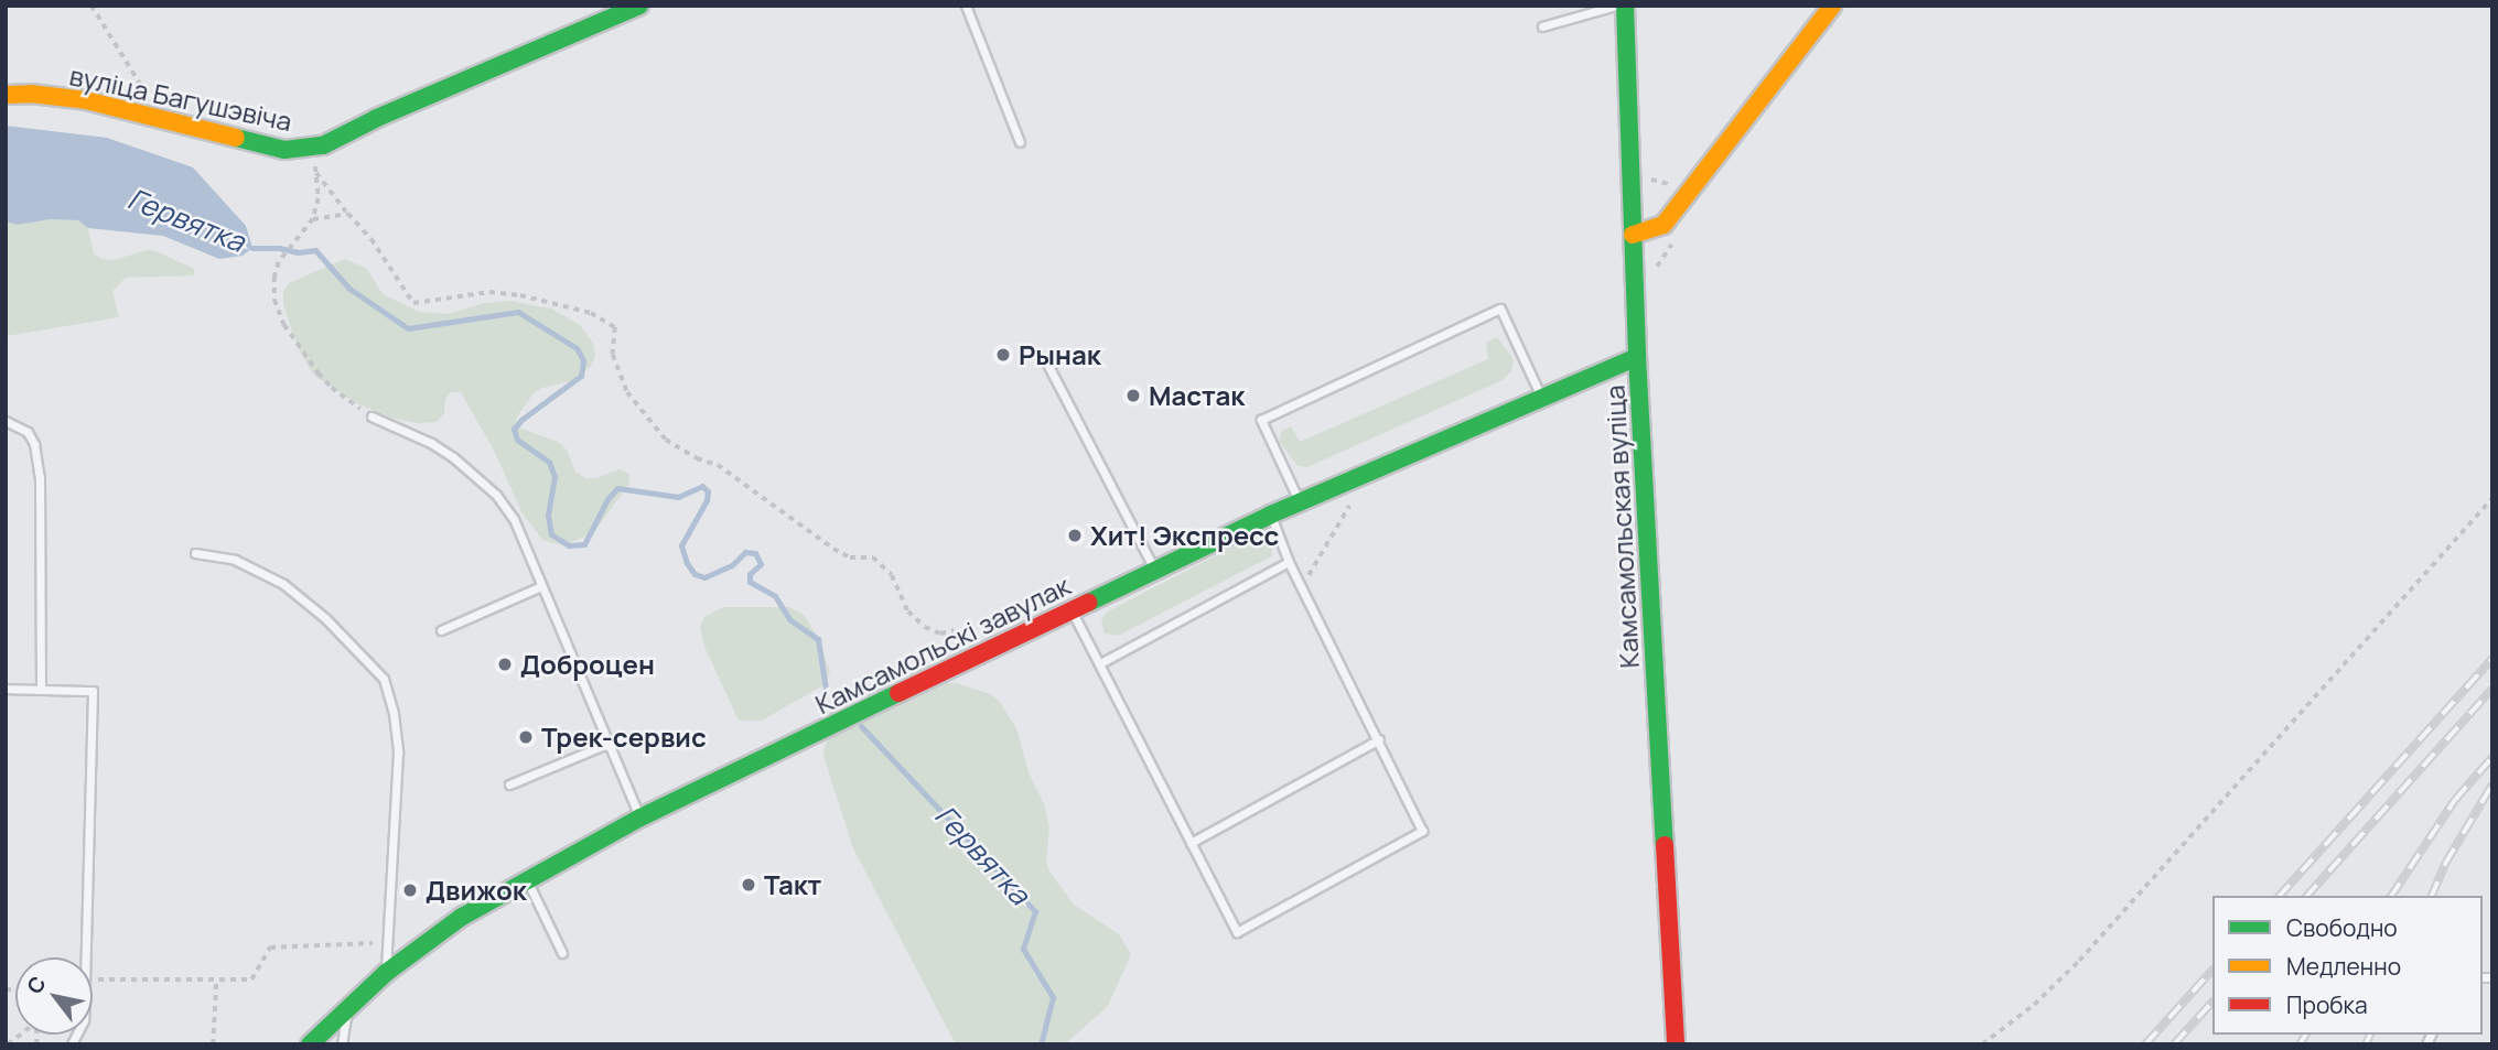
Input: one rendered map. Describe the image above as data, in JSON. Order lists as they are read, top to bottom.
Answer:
{
  "streets": {
    "street": ["вуліца Багушэвіча", "Камсамольская вуліца", "Камсамольскі завулак"]
  },
  "crossings": [
    ["Камсамольская вуліца", "Камсамольскі завулак"]
  ],
  "water": ["Гервятка"],
  "places": [
    "Рынак",
    "Мастак",
    "Хит! Экспресс",
    "Доброцен",
    "Трек-сервис",
    "Такт",
    "Движок"
  ],
  "legend": ["Свободно", "Медленно", "Пробка"],
  "north": "top left"
}
